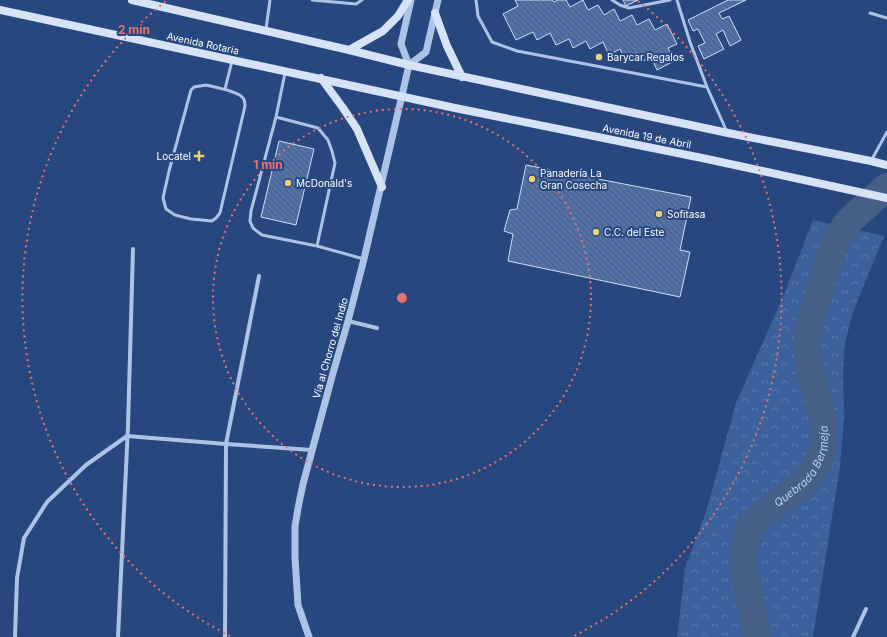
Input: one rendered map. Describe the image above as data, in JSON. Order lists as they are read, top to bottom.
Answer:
{
  "streets": {
    "main road": ["Avenida Rotaria", "Avenida 19 de Abril"],
    "street": ["Vía al Chorro del Indio"]
  },
  "crossings": [
    ["Avenida Rotaria", "Avenida 19 de Abril"],
    ["Avenida Rotaria", "Vía al Chorro del Indio"],
    ["Avenida 19 de Abril", "Vía al Chorro del Indio"]
  ],
  "water": ["Quebrada Bermeja"],
  "places": {
    "other": [
      "Barycar Regalos",
      "Panadería La Gran Cosecha",
      "McDonald's",
      "Sofitasa",
      "C.C. del Este"
    ],
    "health": ["Locatel"]
  },
  "rings": ["2 min", "1 min"]
}
